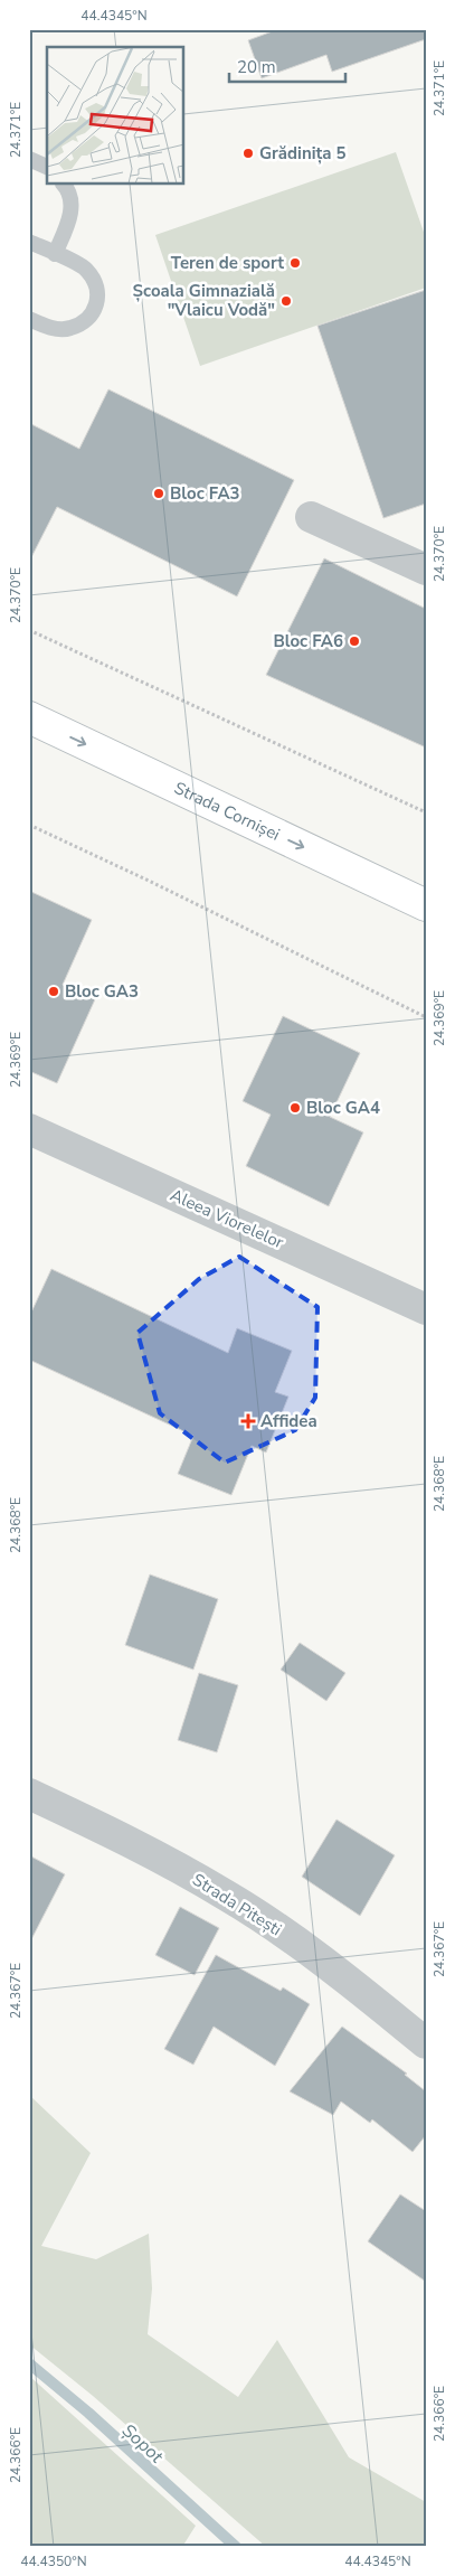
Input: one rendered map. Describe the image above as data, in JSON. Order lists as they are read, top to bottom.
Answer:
{
  "streets": {
    "street": ["Strada Cornișei", "Aleea Viorelelor", "Strada Pitești"]
  },
  "one_way": ["Strada Cornișei"],
  "water": ["Șopot"],
  "places": {
    "other": [
      "Grădinița 5",
      "Teren de sport",
      "Școala Gimnazială \"Vlaicu Vodă\"",
      "Bloc FA3",
      "Bloc FA6",
      "Bloc GA3",
      "Bloc GA4"
    ],
    "health": ["Affidea"]
  },
  "scale_bar": "20 m",
  "coordinates": [
    "44.4345°N",
    "24.371°E",
    "24.370°E",
    "24.369°E",
    "24.368°E",
    "24.367°E",
    "24.366°E",
    "44.4350°N"
  ]
}
